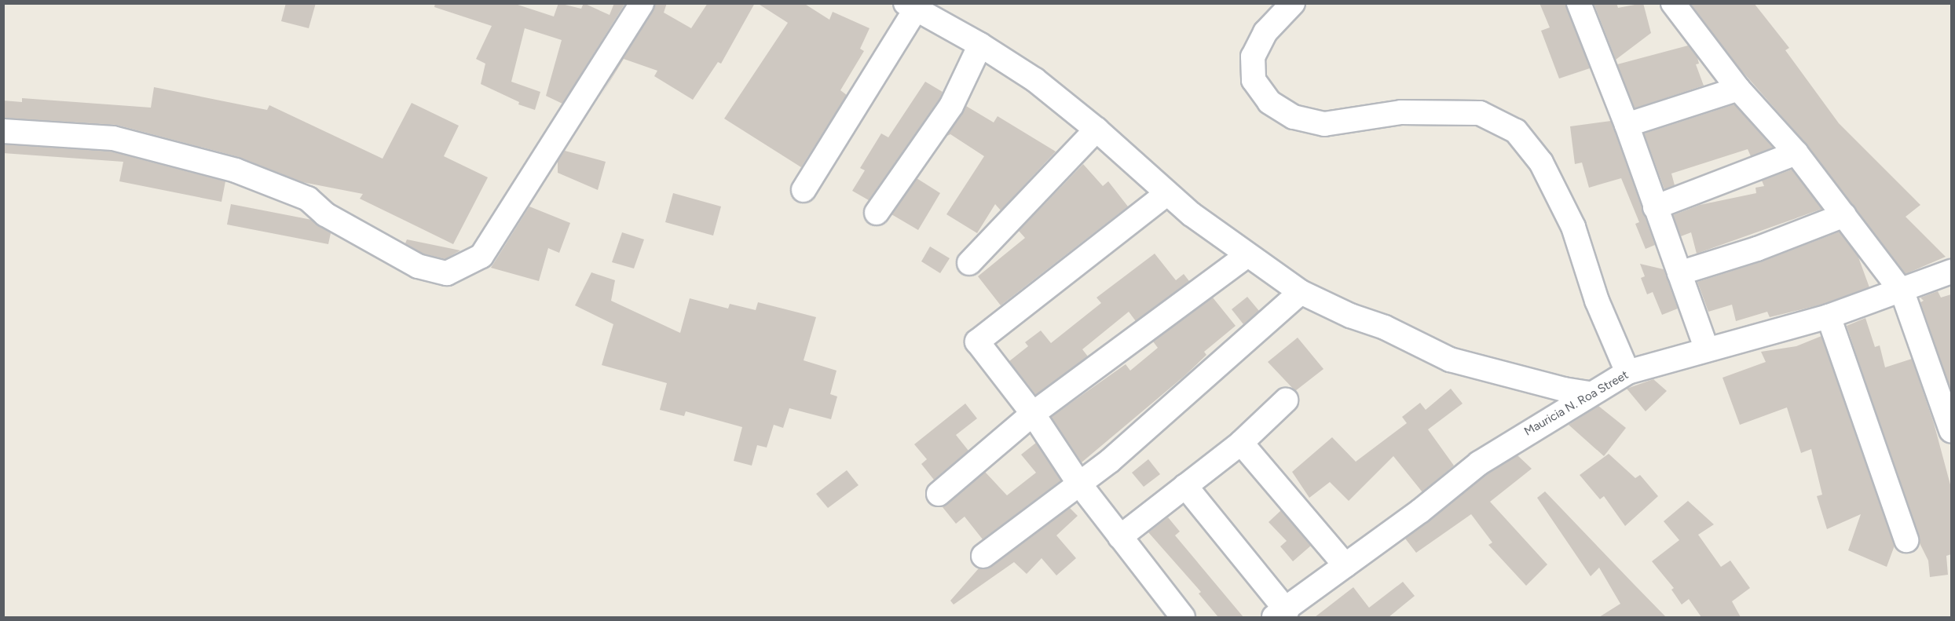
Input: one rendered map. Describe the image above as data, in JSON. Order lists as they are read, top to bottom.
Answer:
{
  "streets": {
    "street": ["Mauricia N. Roa Street"]
  }
}
